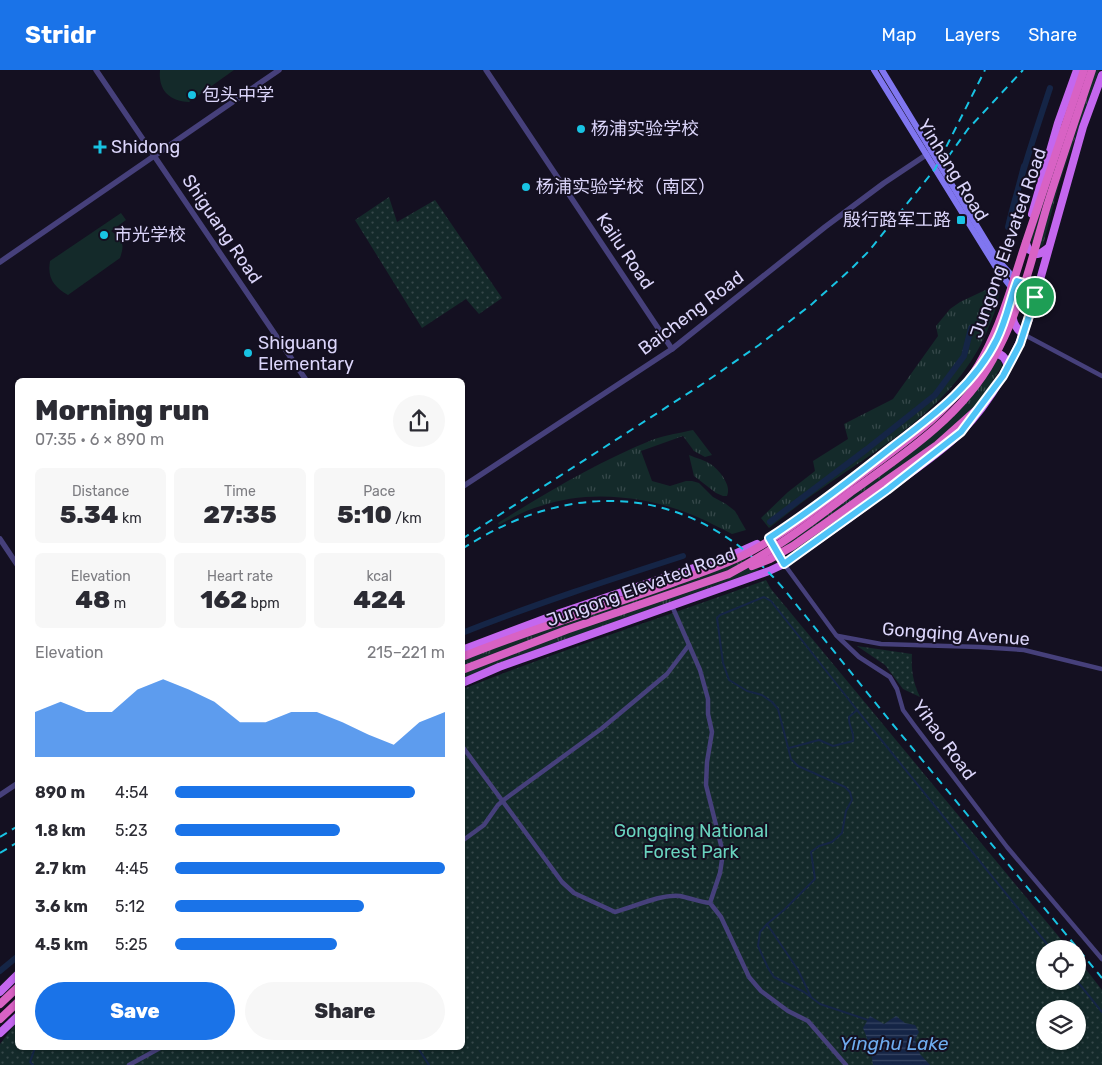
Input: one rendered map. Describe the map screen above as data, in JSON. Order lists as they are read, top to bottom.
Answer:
{
  "streets": {
    "highway": ["Jungong Elevated Road"],
    "main road": ["Yinhang Road"],
    "street": [
      "Shiguang Road",
      "Kailu Road",
      "Baicheng Road",
      "Gongqing Avenue",
      "Yihao Road"
    ]
  },
  "crossings": [
    ["Yinhang Road", "Baicheng Road"],
    ["Kailu Road", "Baicheng Road"],
    ["Gongqing Avenue", "Yihao Road"]
  ],
  "water": ["Yinghu Lake"],
  "parks": ["Gongqing National Forest Park"],
  "places": {
    "other": [
      "包头中学",
      "杨浦实验学校",
      "杨浦实验学校（南区）",
      "市光学校",
      "Shiguang Elementary"
    ],
    "health": ["Shidong"],
    "transit": ["殷行路军工路"]
  },
  "page": {
    "header": "Stridr",
    "nav": ["Map", "Layers", "Share"],
    "heading": ["Morning run", "07:35 · 6 × 890 m"],
    "stats": [
      ["Distance", "5.34 km"],
      ["Time", "27:35"],
      ["Pace", "5:10 /km"],
      ["Elevation", "48 m"],
      ["Heart rate", "162 bpm"],
      ["kcal", "424"]
    ],
    "chart": ["Elevation", "215–221 m"],
    "list": [
      {
        "name": "890 m",
        "note": "4:54"
      },
      {
        "name": "1.8 km",
        "note": "5:23"
      },
      {
        "name": "2.7 km",
        "note": "4:45"
      },
      {
        "name": "3.6 km",
        "note": "5:12"
      },
      {
        "name": "4.5 km",
        "note": "5:25"
      }
    ],
    "buttons": ["Save", "Share"]
  }
}
